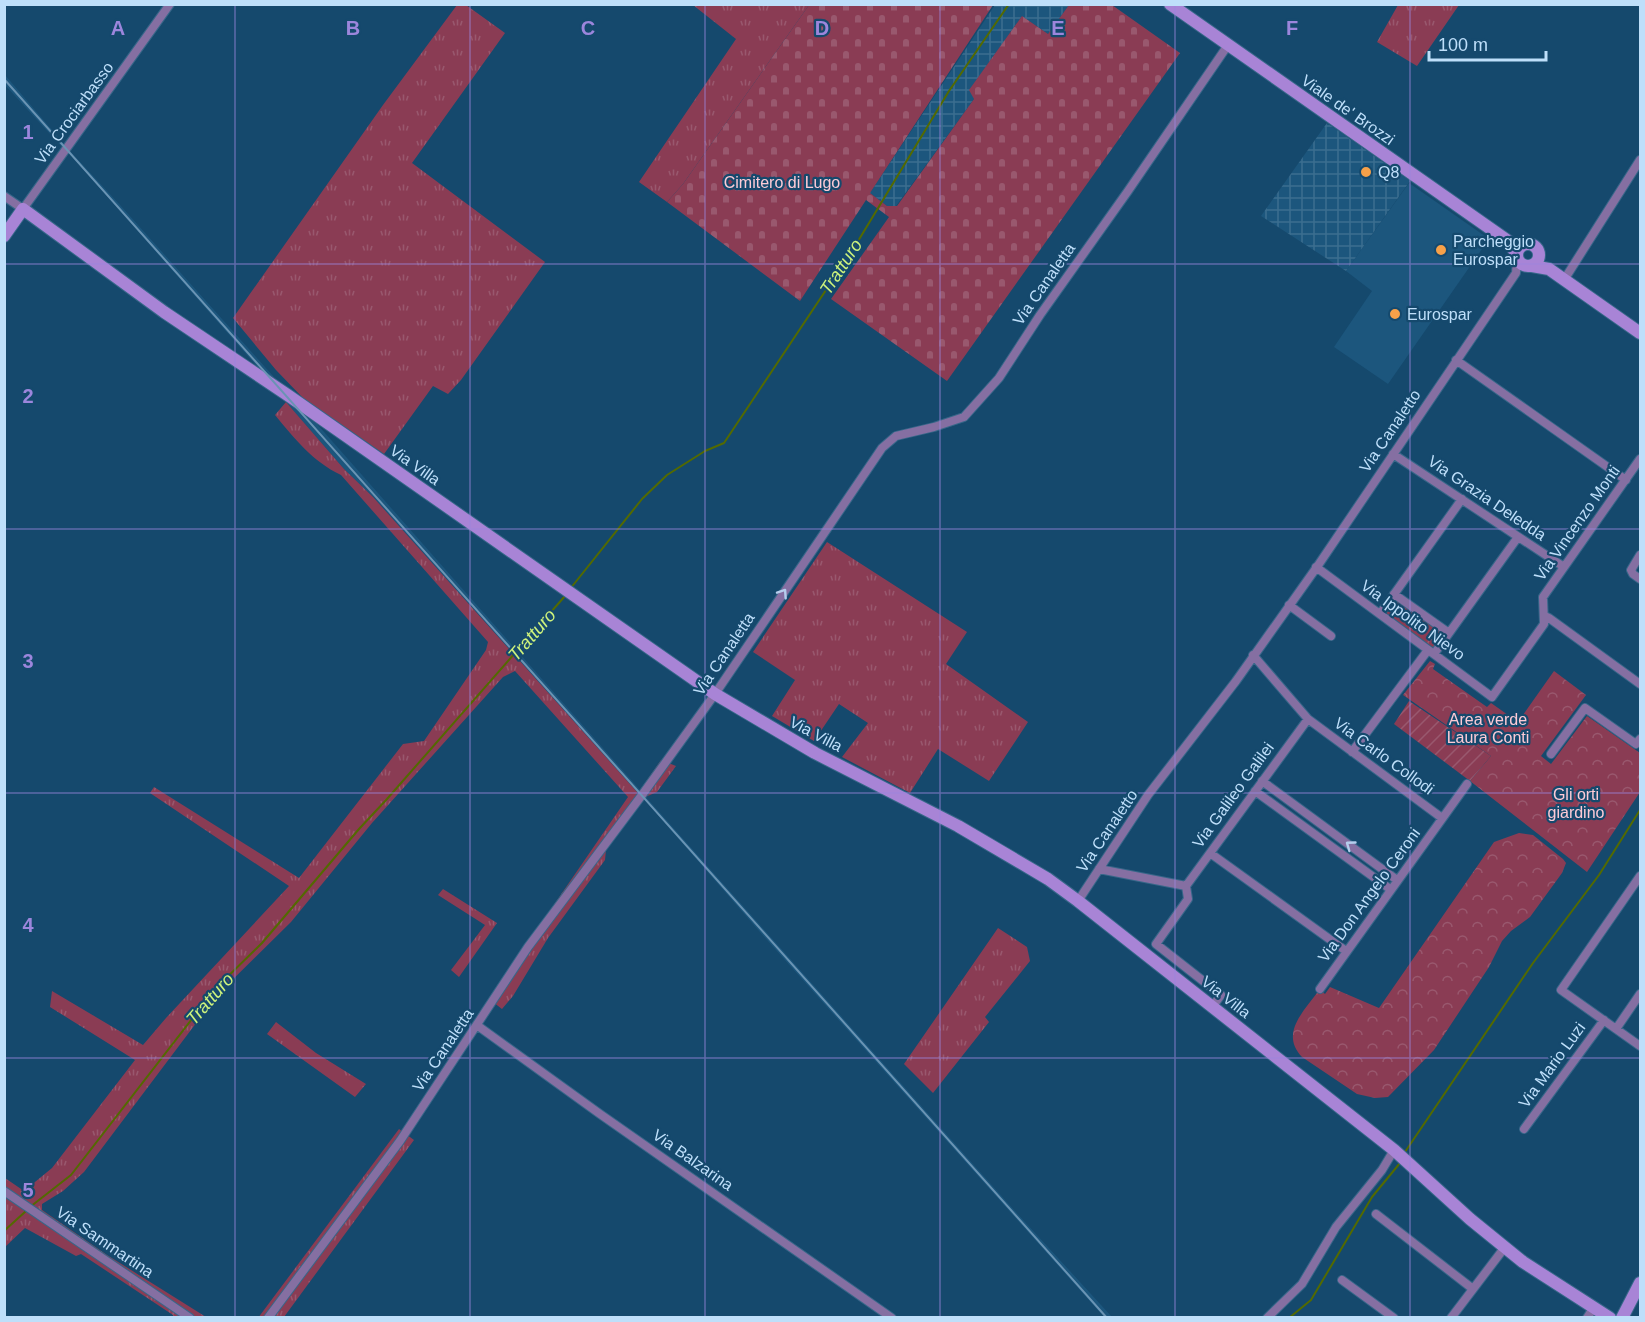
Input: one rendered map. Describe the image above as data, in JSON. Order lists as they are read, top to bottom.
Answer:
{
  "streets": {
    "street": [
      "Viale de' Brozzi",
      "Via Crociarbasso",
      "Via Canaletta",
      "Via Canaletto",
      "Via Villa",
      "Via Grazia Deledda",
      "Via Vincenzo Monti",
      "Via Ippolito Nievo",
      "Via Carlo Collodi",
      "Via Galileo Galilei",
      "Via Don Angelo Ceroni",
      "Via Mario Luzi",
      "Via Balzarina",
      "Via Sammartina"
    ]
  },
  "crossings": [
    ["Viale de' Brozzi", "Via Canaletta"],
    ["Viale de' Brozzi", "Via Canaletto"],
    ["Via Crociarbasso", "Via Villa"],
    ["Via Canaletta", "Via Villa"],
    ["Via Canaletta", "Via Balzarina"],
    ["Via Canaletto", "Via Villa"],
    ["Via Canaletto", "Via Grazia Deledda"],
    ["Via Canaletto", "Via Ippolito Nievo"],
    ["Via Villa", "Via Galileo Galilei"],
    ["Via Grazia Deledda", "Via Vincenzo Monti"],
    ["Via Vincenzo Monti", "Via Ippolito Nievo"],
    ["Via Carlo Collodi", "Via Galileo Galilei"],
    ["Via Carlo Collodi", "Via Don Angelo Ceroni"]
  ],
  "one_way": ["Via Canaletta"],
  "water": ["Tratturo"],
  "parks": ["Cimitero di Lugo", "Area verde Laura Conti", "Gli orti giardino"],
  "places": ["Q8", "Parcheggio Eurospar", "Eurospar"],
  "scale_bar": "100 m",
  "grid": {
    "columns": [
      "A",
      "B",
      "C",
      "D",
      "E",
      "F"
    ],
    "rows": [
      "1",
      "2",
      "3",
      "4",
      "5"
    ]
  }
}
